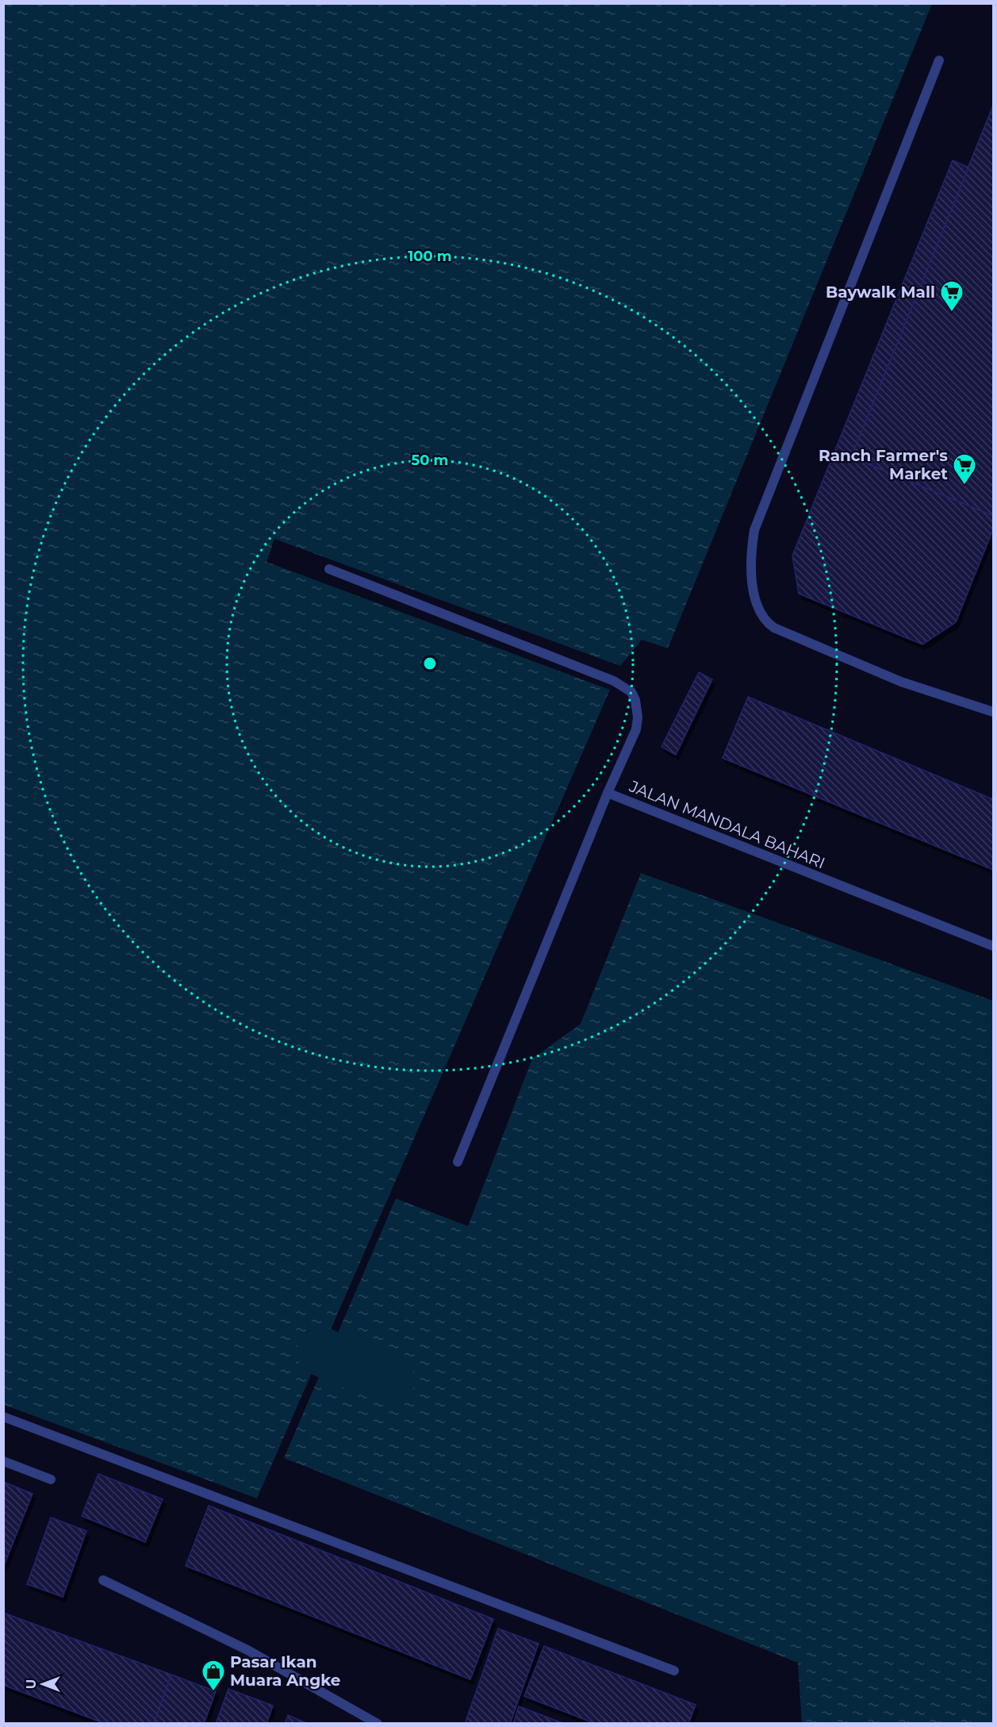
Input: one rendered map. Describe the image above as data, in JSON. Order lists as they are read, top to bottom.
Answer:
{
  "streets": {
    "lane": ["JALAN MANDALA BAHARI"]
  },
  "places": {
    "supermarket": ["Baywalk Mall", "Ranch Farmer's Market"],
    "shop": ["Pasar Ikan Muara Angke"]
  },
  "north": "left",
  "rings": ["100 m", "50 m"]
}
